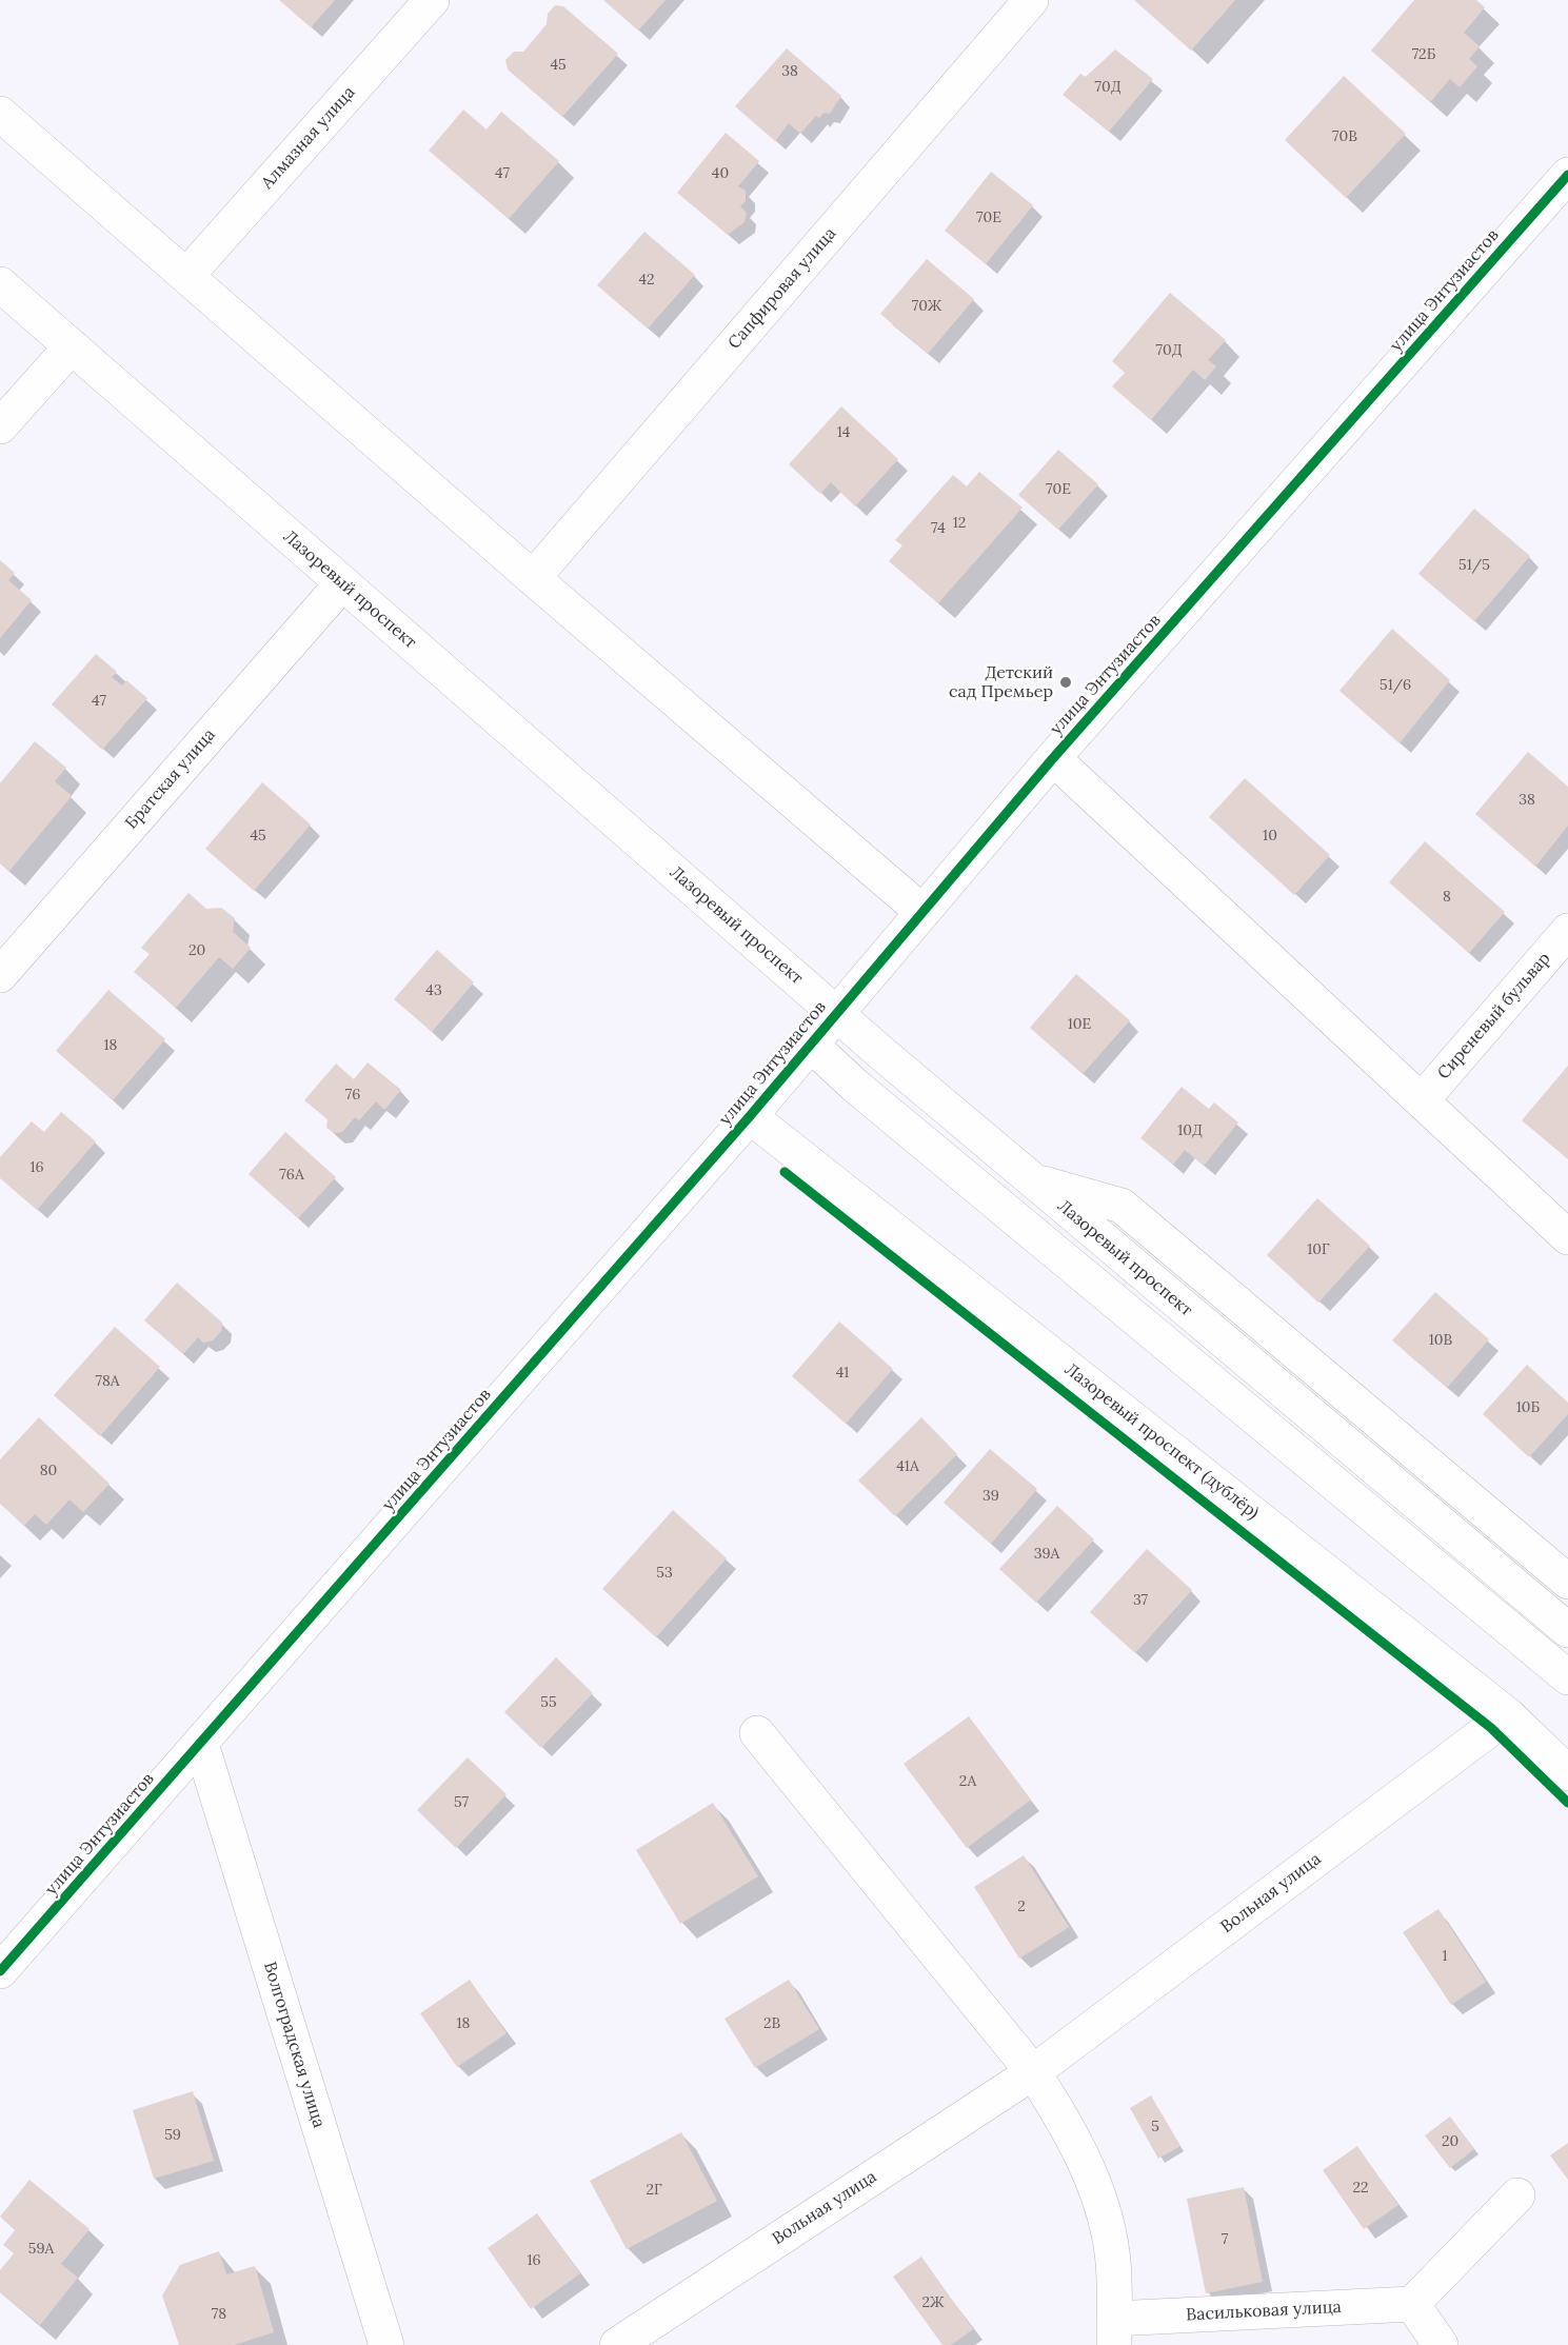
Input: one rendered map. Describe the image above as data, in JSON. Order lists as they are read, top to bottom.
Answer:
{
  "streets": {
    "street": [
      "Алмазная улица",
      "Сапфировая улица",
      "улица Энтузиастов",
      "Лазоревый проспект",
      "Братская улица",
      "Сиреневый бульвар",
      "Лазоревый проспект (дублёр)",
      "Вольная улица",
      "Волгоградская улица",
      "Васильковая улица"
    ]
  },
  "crossings": [
    ["улица Энтузиастов", "Лазоревый проспект"],
    ["улица Энтузиастов", "Лазоревый проспект (дублёр)"],
    ["улица Энтузиастов", "Волгоградская улица"],
    ["Лазоревый проспект", "Братская улица"],
    ["Лазоревый проспект (дублёр)", "Вольная улица"]
  ],
  "places": ["Детский сад Премьер"],
  "house_numbers": [
    "72Б",
    "45",
    "38",
    "70Д",
    "70В",
    "47",
    "40",
    "70Е",
    "42",
    "70Ж",
    "70Д",
    "14",
    "70Е",
    "12",
    "74",
    "51/5",
    "51/6",
    "47",
    "38",
    "45",
    "10",
    "8",
    "20",
    "43",
    "10Е",
    "18",
    "76",
    "10Д",
    "16",
    "76А",
    "10Г",
    "10В",
    "41",
    "78А",
    "10Б",
    "41А",
    "80",
    "39",
    "39А",
    "53",
    "37",
    "55",
    "2А",
    "57",
    "2",
    "1",
    "18",
    "2В",
    "5",
    "59",
    "20",
    "22",
    "2Г",
    "7",
    "59А",
    "16",
    "2Ж",
    "78"
  ]
}
